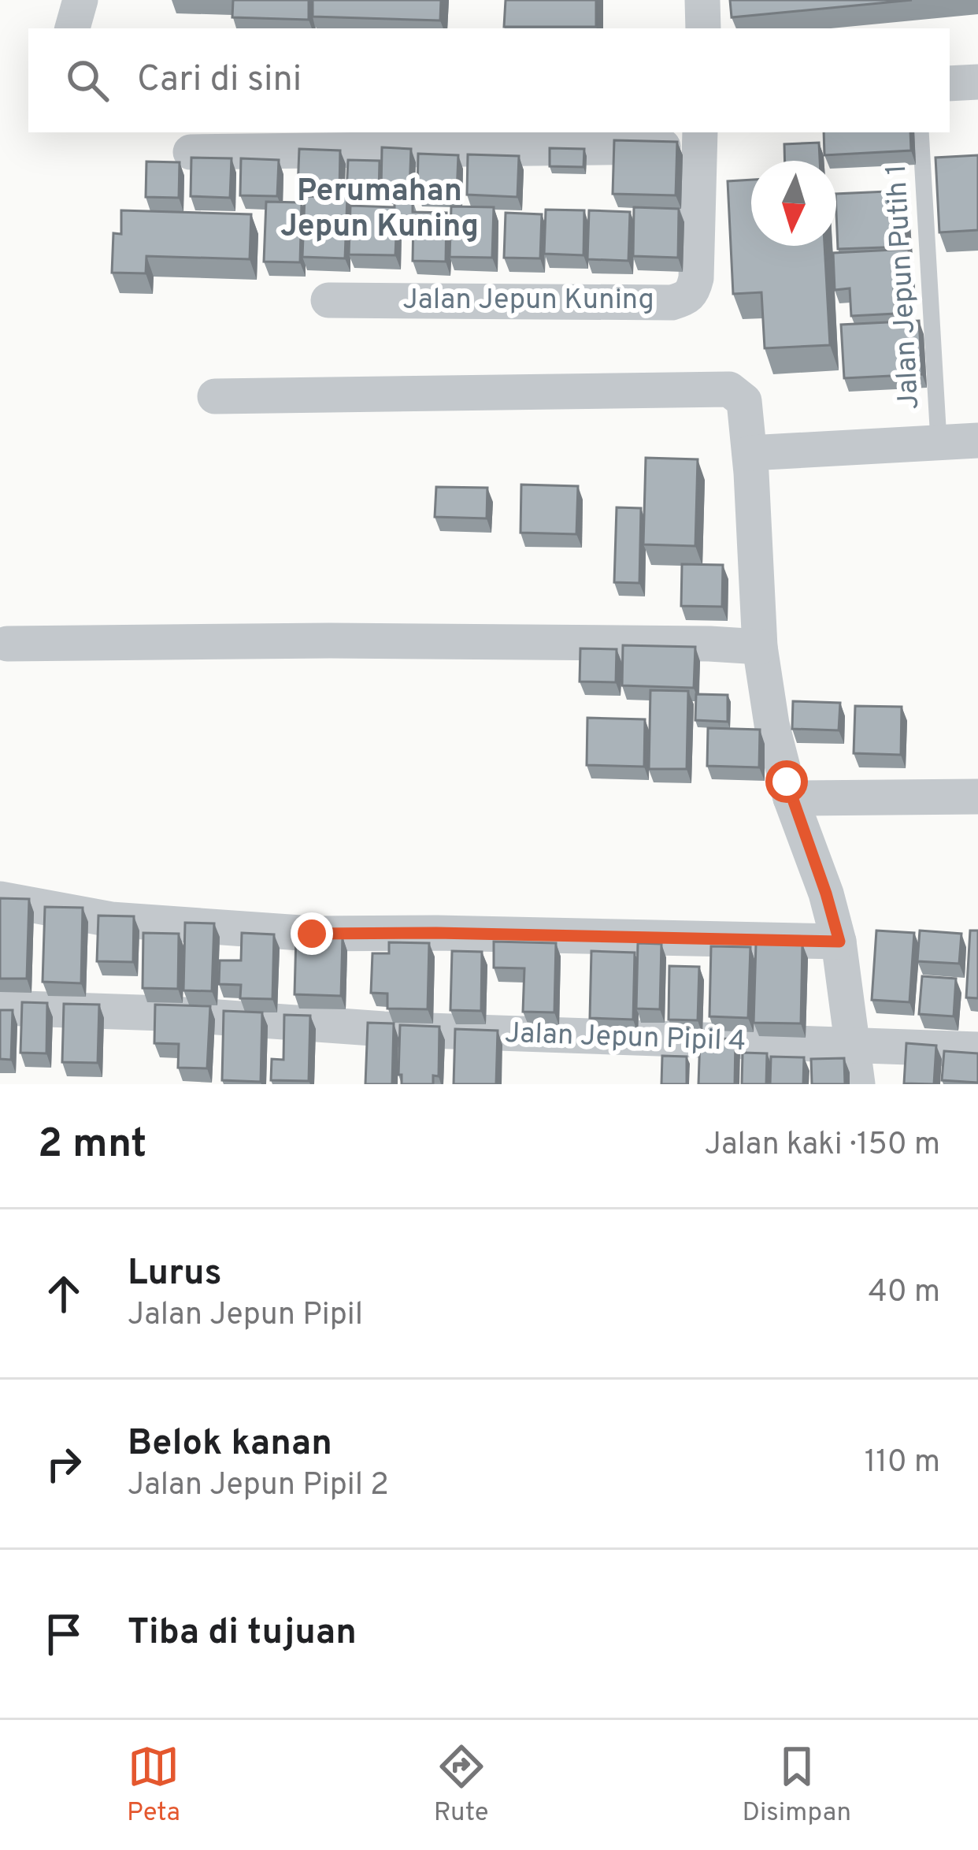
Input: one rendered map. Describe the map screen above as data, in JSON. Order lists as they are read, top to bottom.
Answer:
{
  "streets": {
    "street": ["Jalan Jepun Kuning", "Jalan Jepun Pipil 4"],
    "lane": ["Jalan Jepun Putih 1"]
  },
  "districts": ["Perumahan Jepun Kuning"],
  "north": "bottom",
  "page": {
    "search": "Cari di sini",
    "heading": ["2 mnt", "Jalan kaki · 150 m"],
    "list": [
      ["Lurus", "Jalan Jepun Pipil", "40 m"],
      ["Belok kanan", "Jalan Jepun Pipil 2", "110 m"],
      "Tiba di tujuan"
    ],
    "nav": ["Peta", "Rute", "Disimpan"]
  }
}
